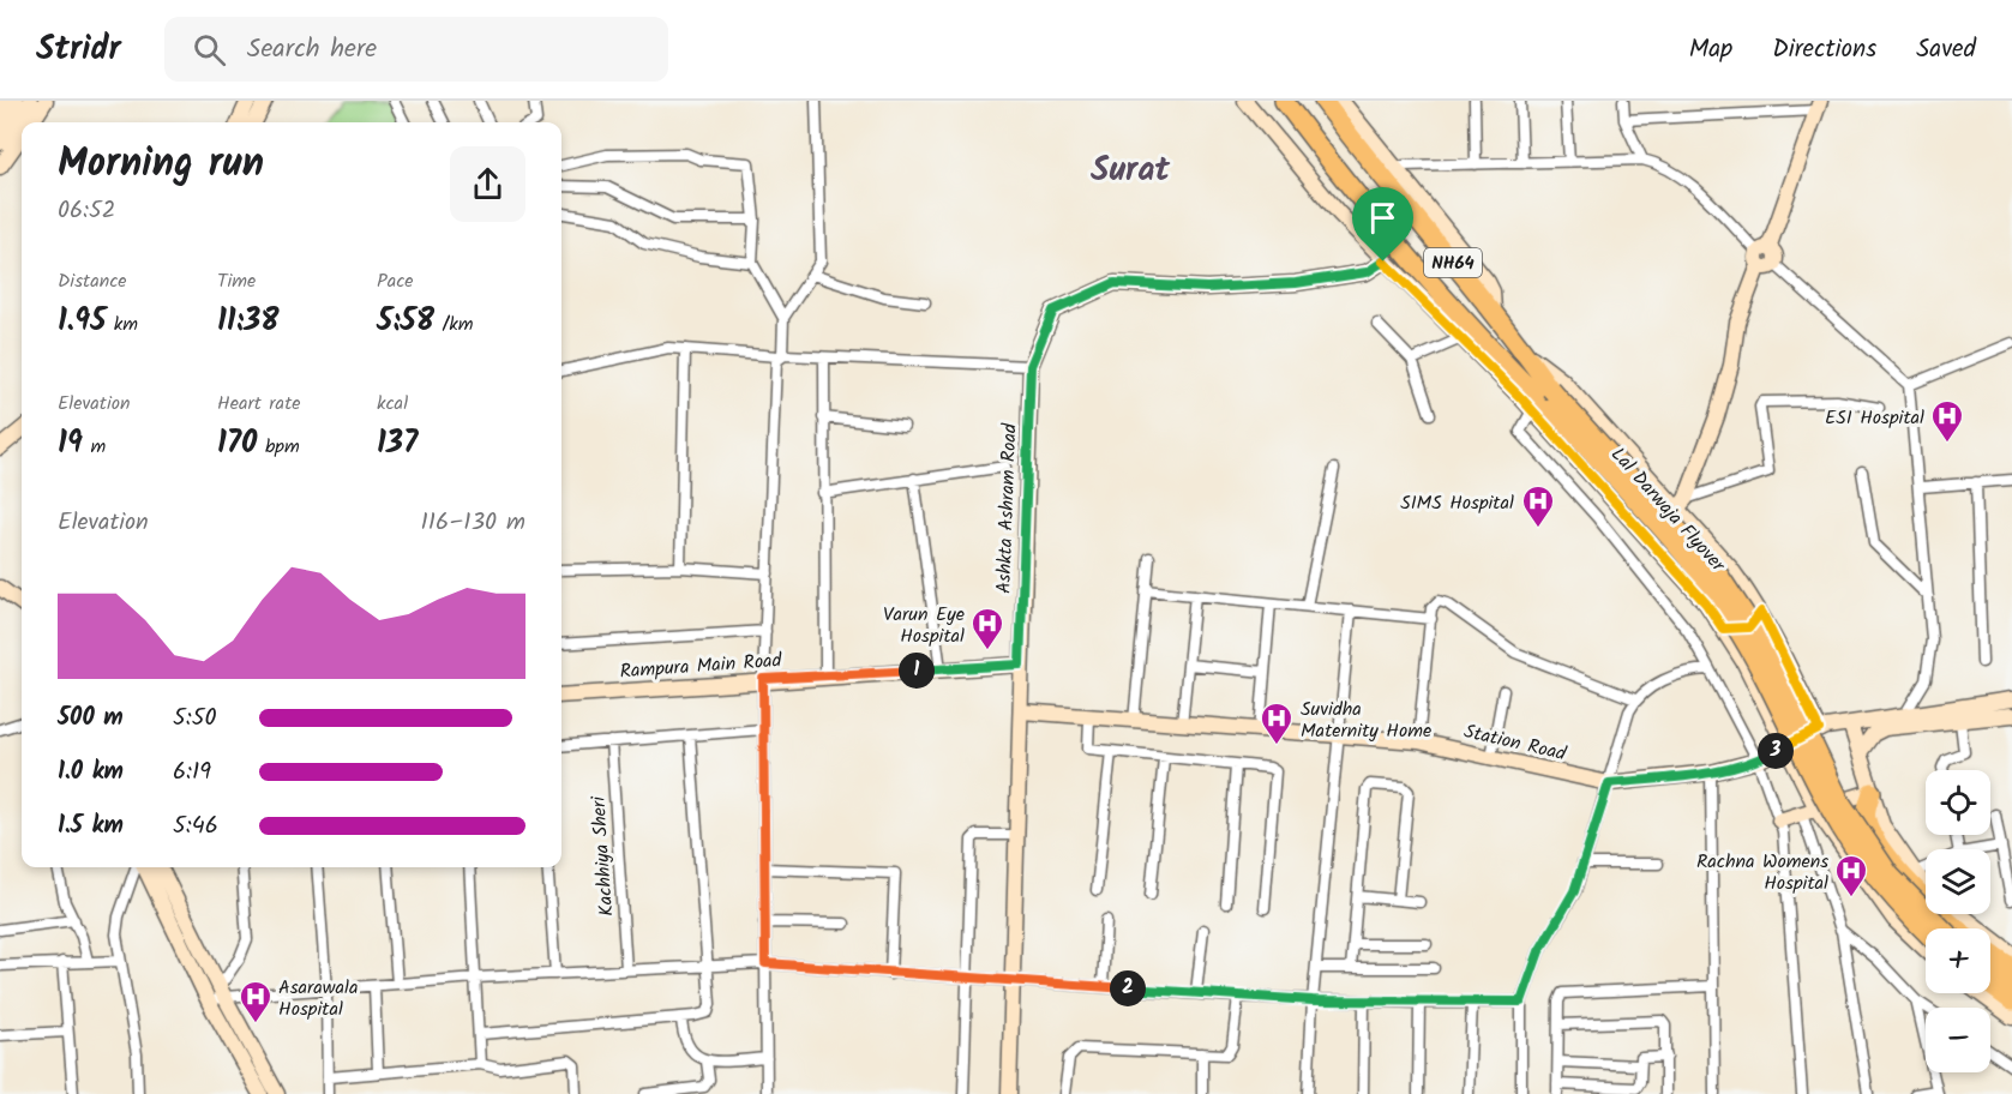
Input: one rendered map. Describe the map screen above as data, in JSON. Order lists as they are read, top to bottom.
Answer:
{
  "streets": {
    "highway": ["NH64", "Lal Darwaja Flyover"],
    "street": [
      "Ashkta Ashram Road",
      "Rampura Main Road",
      "Station Road",
      "Kachhiya Sheri"
    ]
  },
  "crossings": [
    ["NH64", "Lal Darwaja Flyover"],
    ["Ashkta Ashram Road", "Rampura Main Road"],
    ["Ashkta Ashram Road", "Station Road"]
  ],
  "districts": ["Surat"],
  "places": {
    "hospital": [
      "ESI Hospital",
      "SIMS Hospital",
      "Varun Eye Hospital",
      "Suvidha Maternity Home",
      "Rachna Womens Hospital",
      "Asarawala Hospital"
    ]
  },
  "page": {
    "header": "Stridr",
    "search": "Search here",
    "nav": ["Map", "Directions", "Saved"],
    "heading": ["Morning run", "06:52"],
    "stats": [
      ["Distance", "1.95 km"],
      ["Time", "11:38"],
      ["Pace", "5:58 /km"],
      ["Elevation", "19 m"],
      ["Heart rate", "170 bpm"],
      ["kcal", "137"]
    ],
    "chart": ["Elevation", "116–130 m"],
    "pins": ["1", "3", "2"],
    "list": [
      {
        "name": "500 m",
        "note": "5:50"
      },
      {
        "name": "1.0 km",
        "note": "6:19"
      },
      {
        "name": "1.5 km",
        "note": "5:46"
      }
    ],
    "map_buttons": ["+", "−"]
  }
}
